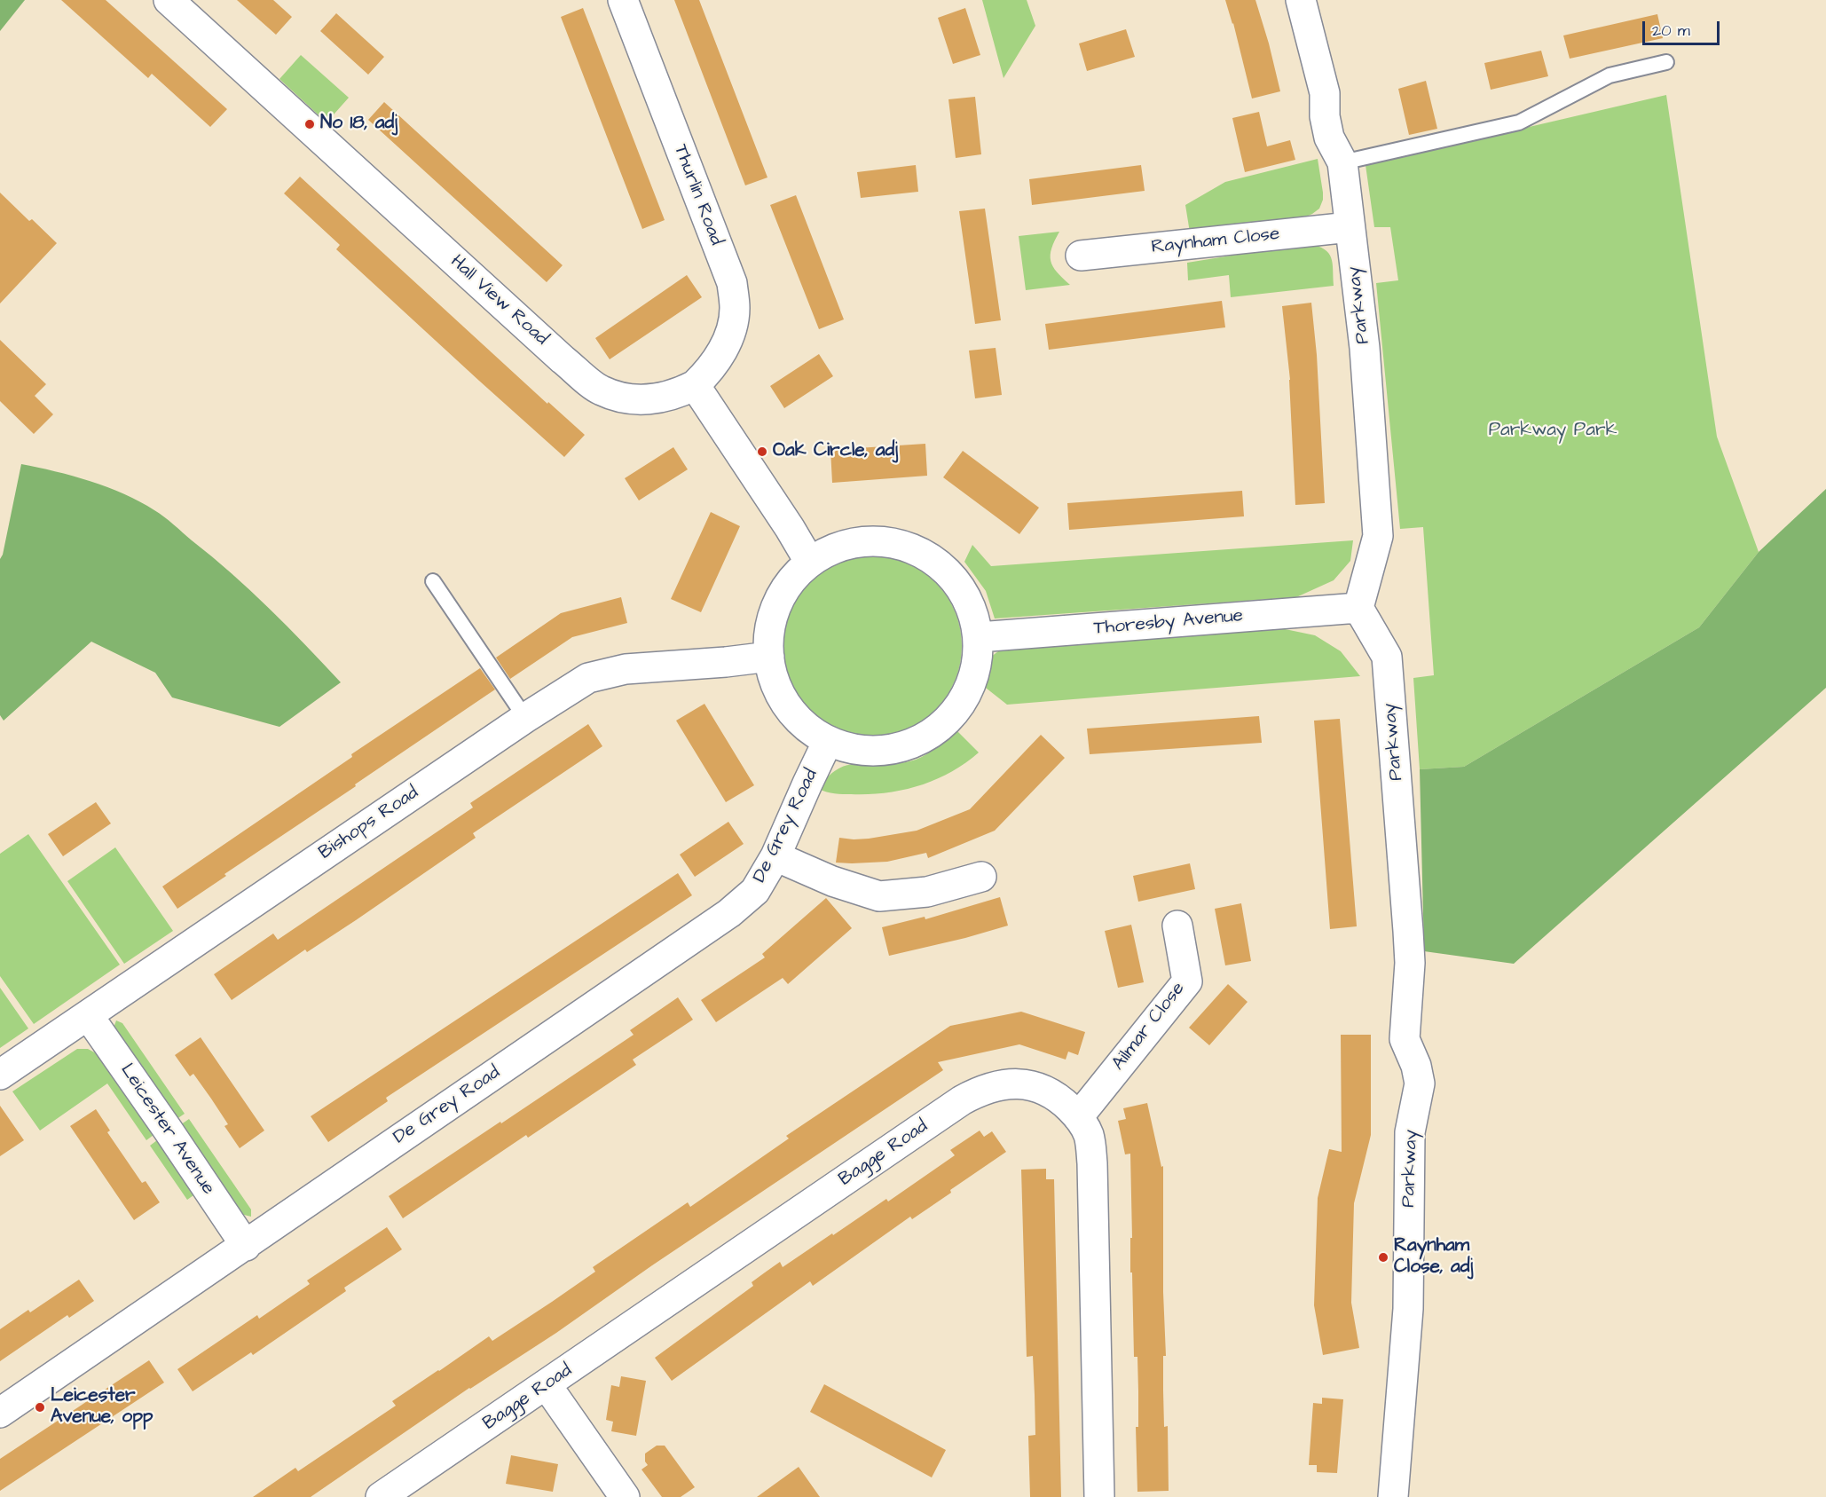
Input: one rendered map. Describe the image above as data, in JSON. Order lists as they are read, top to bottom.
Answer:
{
  "streets": {
    "street": [
      "Thurlin Road",
      "Raynham Close",
      "Hall View Road",
      "Parkway",
      "Thoresby Avenue",
      "Bishops Road",
      "De Grey Road",
      "Ailmar Close",
      "Leicester Avenue",
      "Bagge Road"
    ]
  },
  "crossings": [
    ["Thurlin Road", "Hall View Road"],
    ["Raynham Close", "Parkway"],
    ["Parkway", "Thoresby Avenue"],
    ["Bishops Road", "Leicester Avenue"],
    ["De Grey Road", "Leicester Avenue"],
    ["Ailmar Close", "Bagge Road"]
  ],
  "parks": ["Parkway Park"],
  "places": [
    "No 18, adj",
    "Oak Circle, adj",
    "Raynham Close, adj",
    "Leicester Avenue, opp"
  ],
  "scale_bar": "20 m"
}
